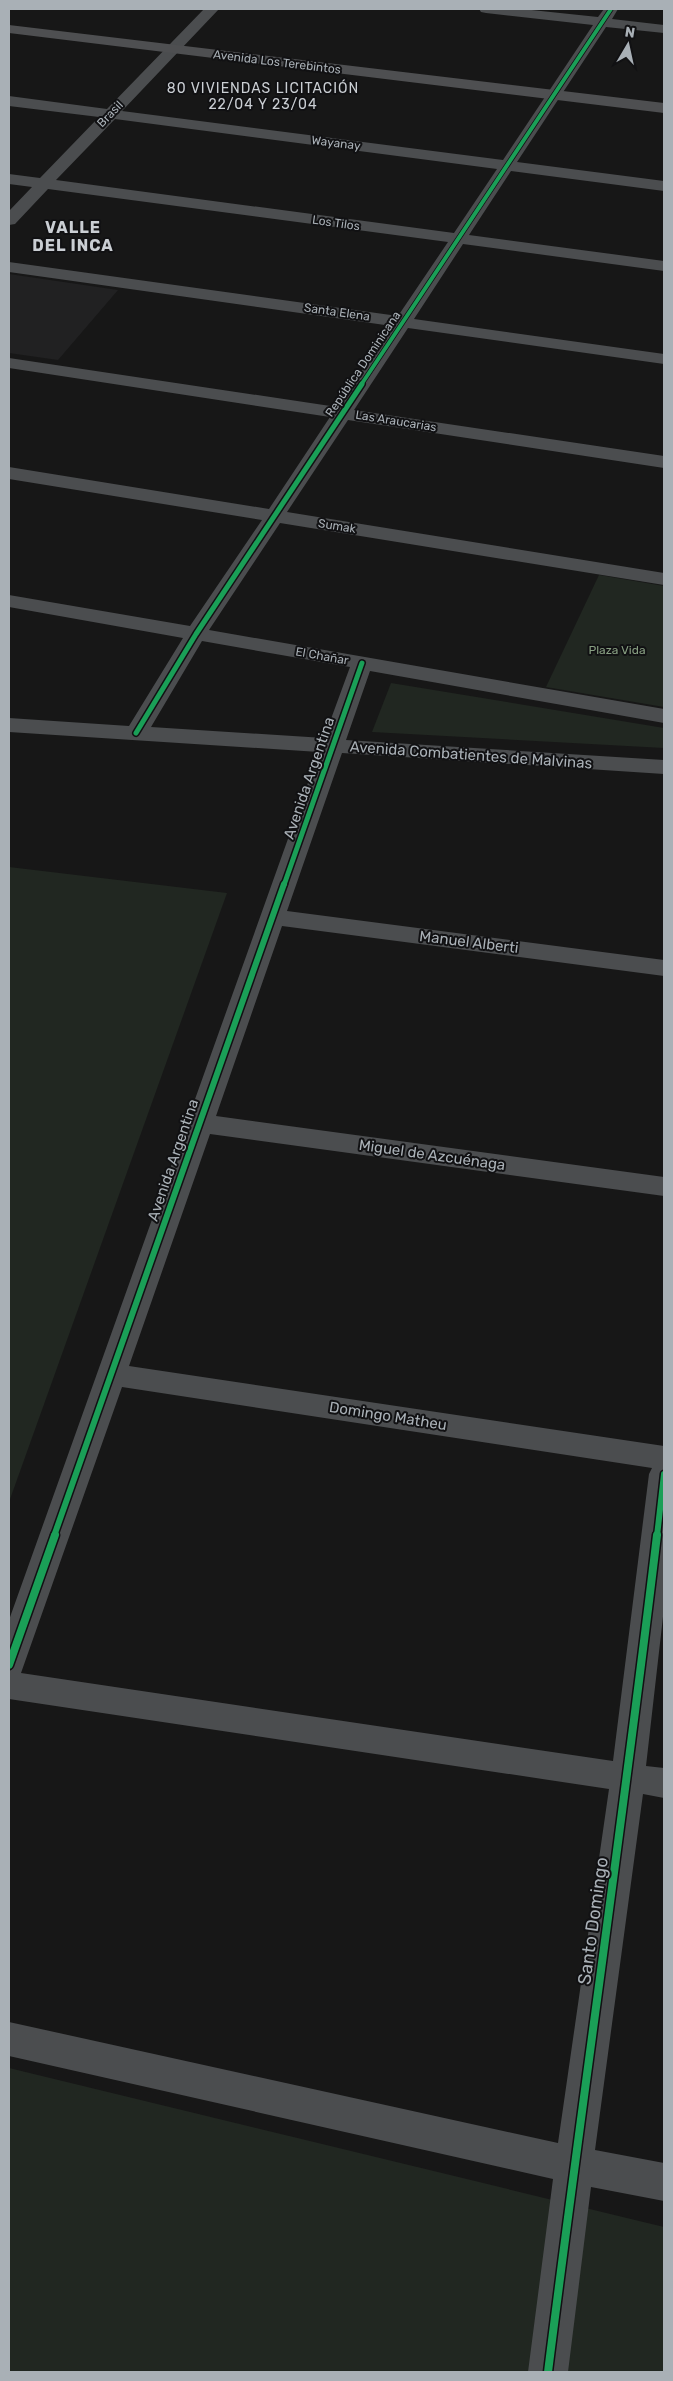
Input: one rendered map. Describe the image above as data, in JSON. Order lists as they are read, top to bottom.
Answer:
{
  "streets": {
    "main road": ["Avenida Los Terebintos"],
    "street": [
      "Brasil",
      "Wayanay",
      "Los Tilos",
      "Santa Elena",
      "República Dominicana",
      "Las Araucarias",
      "Sumak",
      "El Chañar",
      "Avenida Combatientes de Malvinas",
      "Avenida Argentina",
      "Manuel Alberti",
      "Miguel de Azcuénaga",
      "Domingo Matheu",
      "Santo Domingo"
    ]
  },
  "crossings": [
    ["Avenida Los Terebintos", "Brasil"],
    ["Avenida Los Terebintos", "República Dominicana"],
    ["Brasil", "Wayanay"],
    ["Brasil", "Los Tilos"],
    ["Wayanay", "República Dominicana"],
    ["Los Tilos", "República Dominicana"],
    ["Santa Elena", "República Dominicana"],
    ["República Dominicana", "Las Araucarias"],
    ["República Dominicana", "Sumak"],
    ["República Dominicana", "El Chañar"],
    ["República Dominicana", "Avenida Combatientes de Malvinas"],
    ["El Chañar", "Avenida Argentina"],
    ["Avenida Combatientes de Malvinas", "Avenida Argentina"],
    ["Avenida Argentina", "Manuel Alberti"],
    ["Avenida Argentina", "Miguel de Azcuénaga"],
    ["Avenida Argentina", "Domingo Matheu"]
  ],
  "districts": ["80 VIVIENDAS LICITACIÓN 22/04 Y 23/04", "VALLE DEL INCA"],
  "parks": ["Plaza Vida"],
  "north": "top"
}
